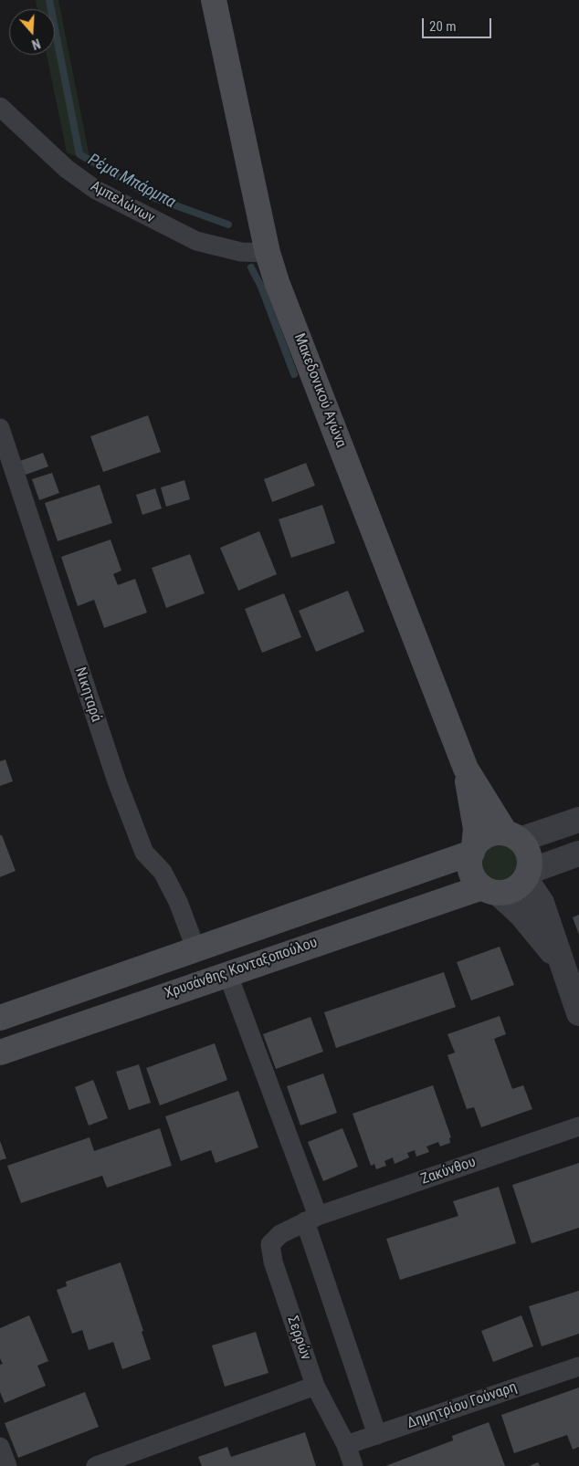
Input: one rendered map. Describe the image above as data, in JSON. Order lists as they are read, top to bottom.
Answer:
{
  "streets": {
    "main road": ["Μακεδονικού Αγώνα", "Χρυσάνθης Κονταξοπούλου"],
    "street": [
      "Αμπελώνων",
      "Νικηταρά",
      "Ζακύνθου",
      "Σερρών",
      "Δημητρίου Γούναρη"
    ]
  },
  "crossings": [
    ["Αμπελώνων", "Μακεδονικού Αγώνα"],
    ["Ζακύνθου", "Σερρών"],
    ["Σερρών", "Δημητρίου Γούναρη"]
  ],
  "water": ["Ρέμα Μπάρμπα"],
  "scale_bar": "20 m",
  "north": "bottom"
}
